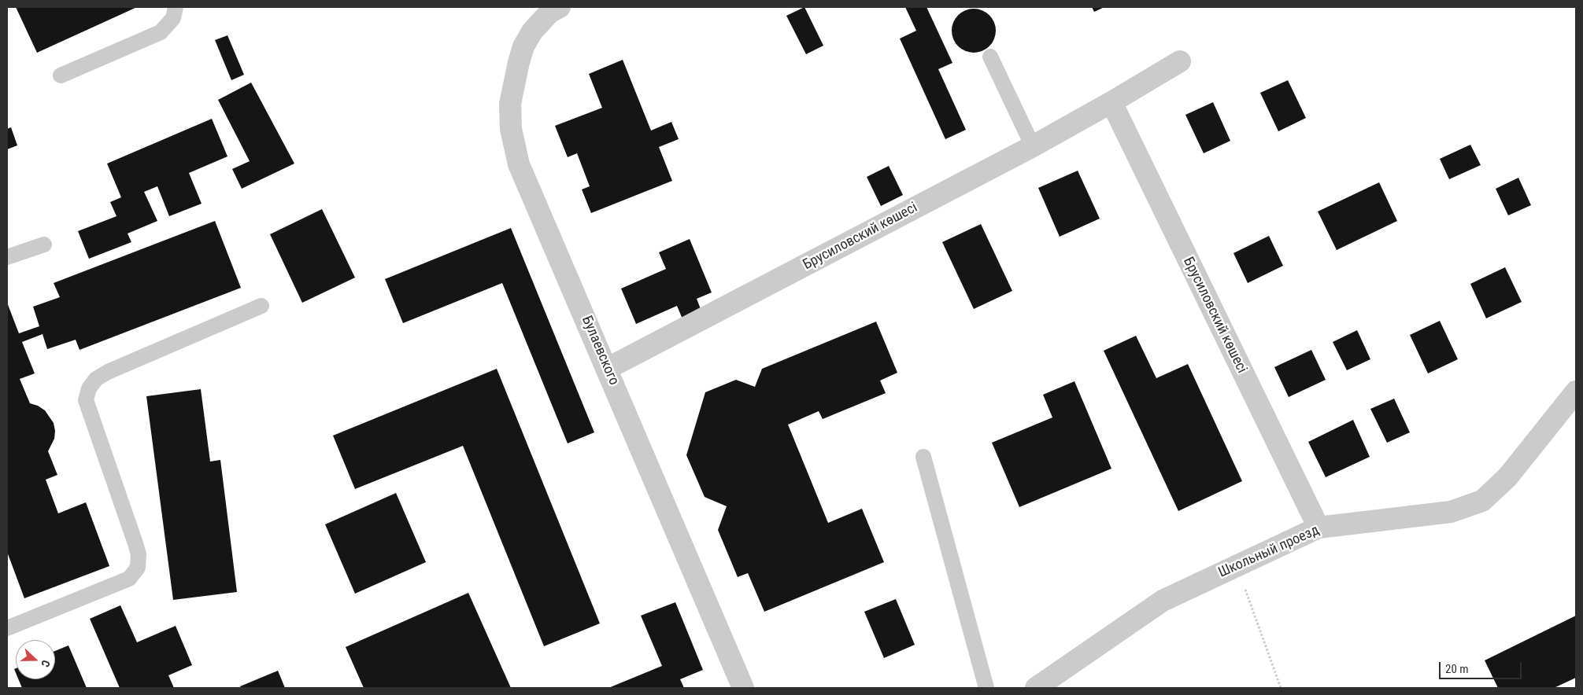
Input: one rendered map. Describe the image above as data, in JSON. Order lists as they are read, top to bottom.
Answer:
{
  "streets": {
    "street": ["Брусиловский көшесі", "Булаевского", "Школьный проезд"]
  },
  "crossings": [
    ["Брусиловский көшесі", "Булаевского"],
    ["Брусиловский көшесі", "Школьный проезд"]
  ],
  "scale_bar": "20 m",
  "north": "right"
}
